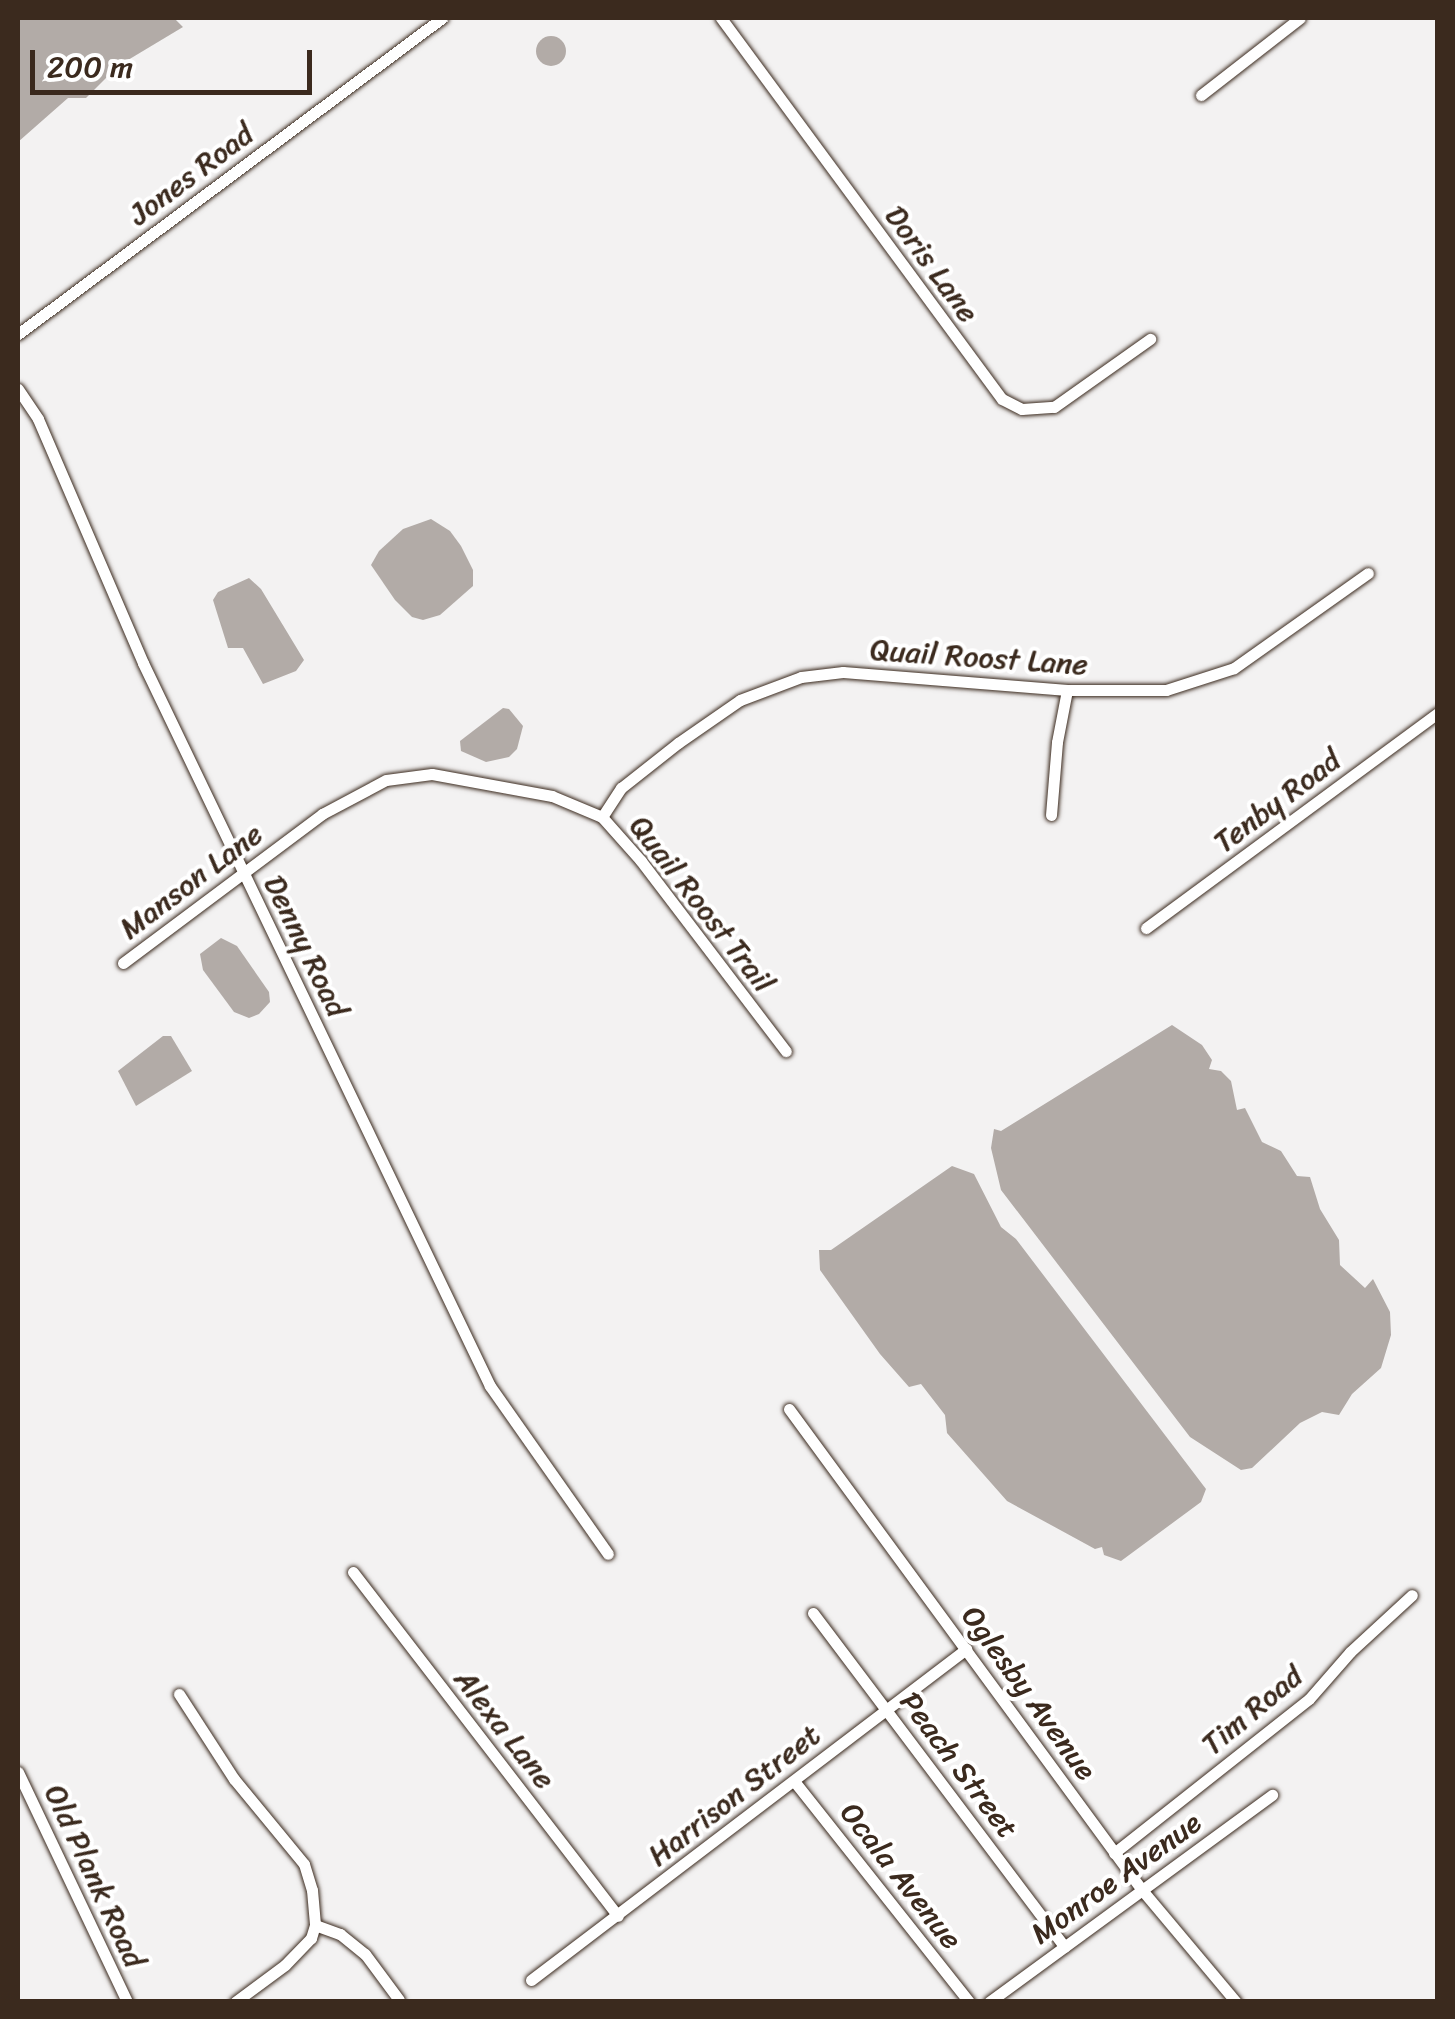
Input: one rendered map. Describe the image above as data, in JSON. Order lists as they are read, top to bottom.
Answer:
{
  "streets": {
    "street": [
      "Jones Road",
      "Doris Lane",
      "Quail Roost Lane",
      "Tenby Road",
      "Manson Lane",
      "Quail Roost Trail",
      "Denny Road",
      "Oglesby Avenue",
      "Tim Road",
      "Alexa Lane",
      "Peach Street",
      "Harrison Street",
      "Old Plank Road",
      "Ocala Avenue",
      "Monroe Avenue"
    ]
  },
  "crossings": [
    ["Quail Roost Lane", "Quail Roost Trail"],
    ["Manson Lane", "Quail Roost Trail"],
    ["Manson Lane", "Denny Road"],
    ["Oglesby Avenue", "Tim Road"],
    ["Oglesby Avenue", "Harrison Street"],
    ["Oglesby Avenue", "Monroe Avenue"],
    ["Alexa Lane", "Harrison Street"],
    ["Peach Street", "Harrison Street"],
    ["Peach Street", "Monroe Avenue"],
    ["Harrison Street", "Ocala Avenue"]
  ],
  "scale_bar": "200 m"
}
